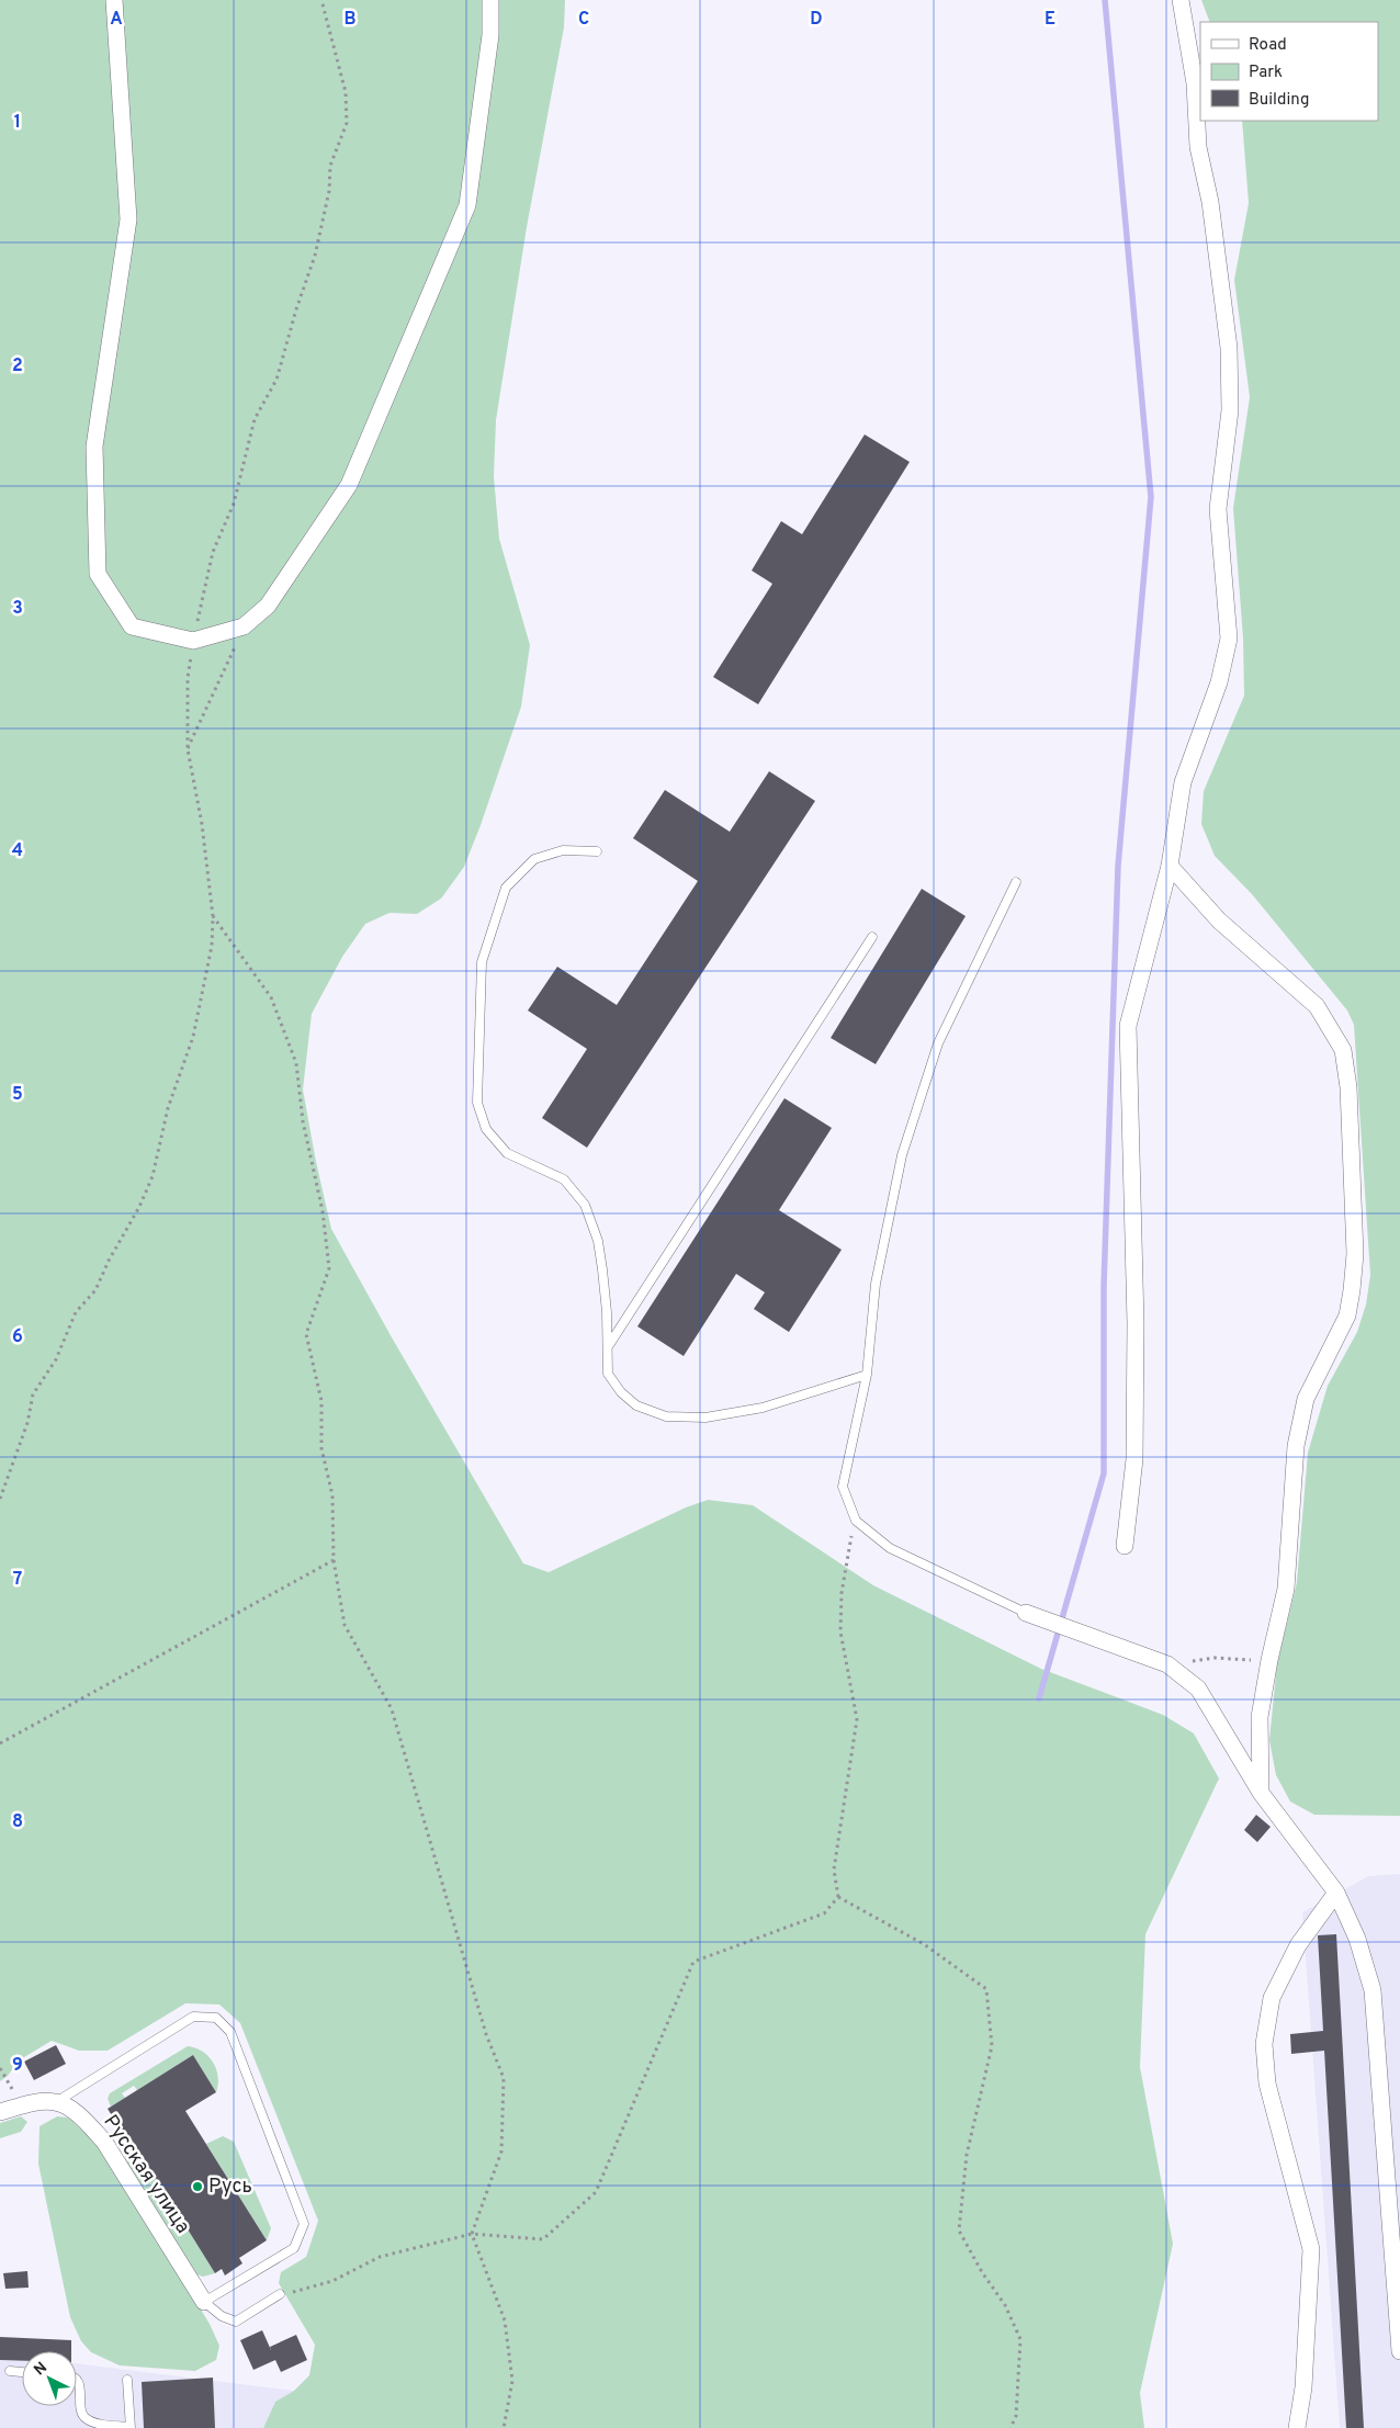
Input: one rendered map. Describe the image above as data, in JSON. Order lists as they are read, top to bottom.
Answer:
{
  "streets": {
    "street": ["Русская улица"]
  },
  "places": ["Русь"],
  "legend": ["Road", "Park", "Building"],
  "north": "top left",
  "grid": {
    "columns": [
      "A",
      "B",
      "C",
      "D",
      "E"
    ],
    "rows": [
      "1",
      "2",
      "3",
      "4",
      "5",
      "6",
      "7",
      "8",
      "9"
    ]
  }
}
